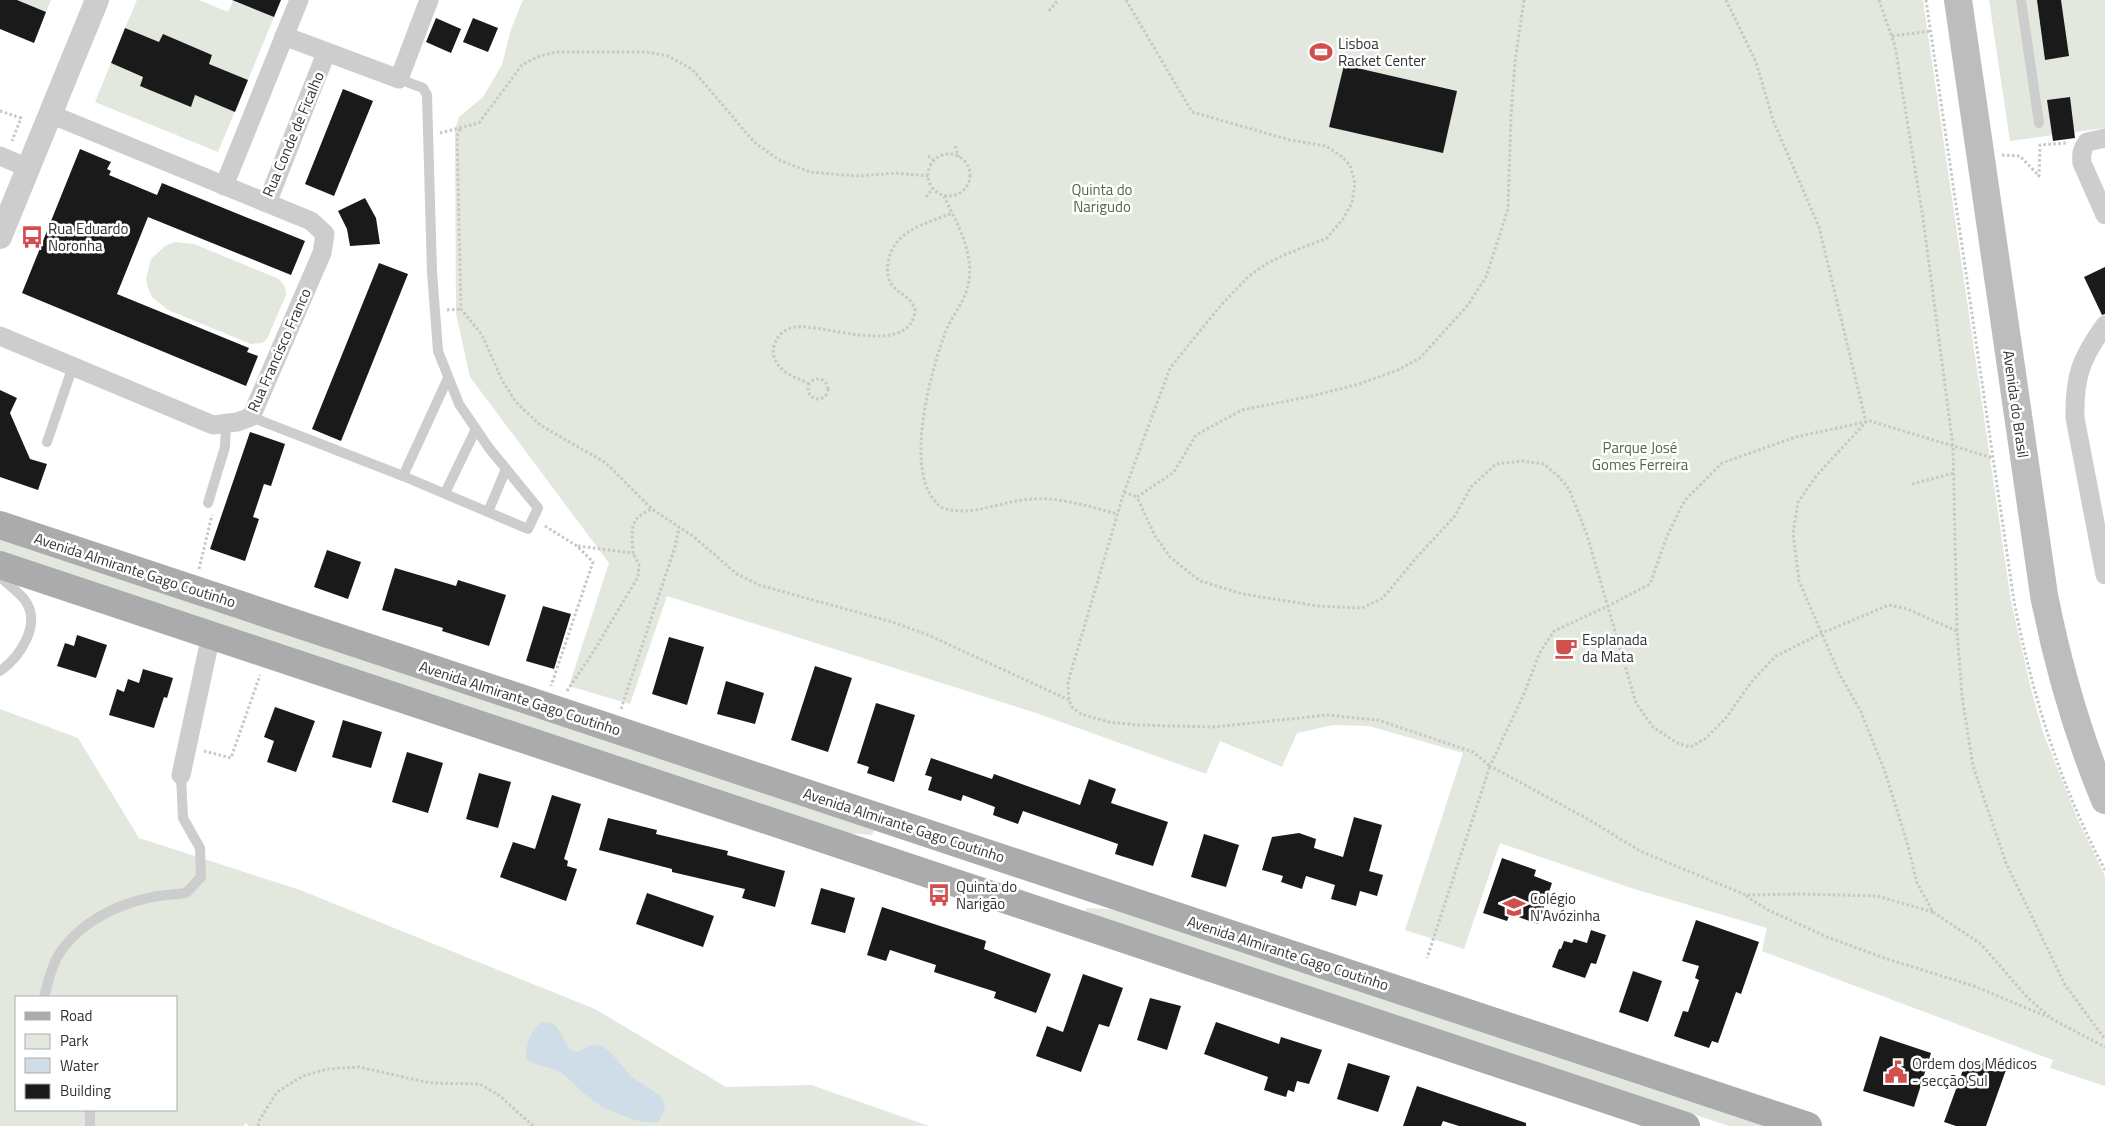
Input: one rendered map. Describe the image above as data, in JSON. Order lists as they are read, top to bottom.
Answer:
{
  "streets": {
    "main road": ["Avenida do Brasil", "Avenida Almirante Gago Coutinho"],
    "street": ["Rua Conde de Ficalho", "Rua Francisco Franco"]
  },
  "crossings": [
    ["Rua Conde de Ficalho", "Rua Francisco Franco"]
  ],
  "parks": ["Quinta do Narigudo", "Parque José Gomes Ferreira"],
  "places": {
    "sports": ["Lisboa Racket Center"],
    "bus stop": ["Rua Eduardo Noronha", "Quinta do Narigão"],
    "cafe": ["Esplanada da Mata"],
    "school or university": ["Colégio N'Avózinha"],
    "public building": ["Ordem dos Médicos - secção Sul"]
  },
  "legend": [
    "Road",
    "Park",
    "Water",
    "Building"
  ]
}
